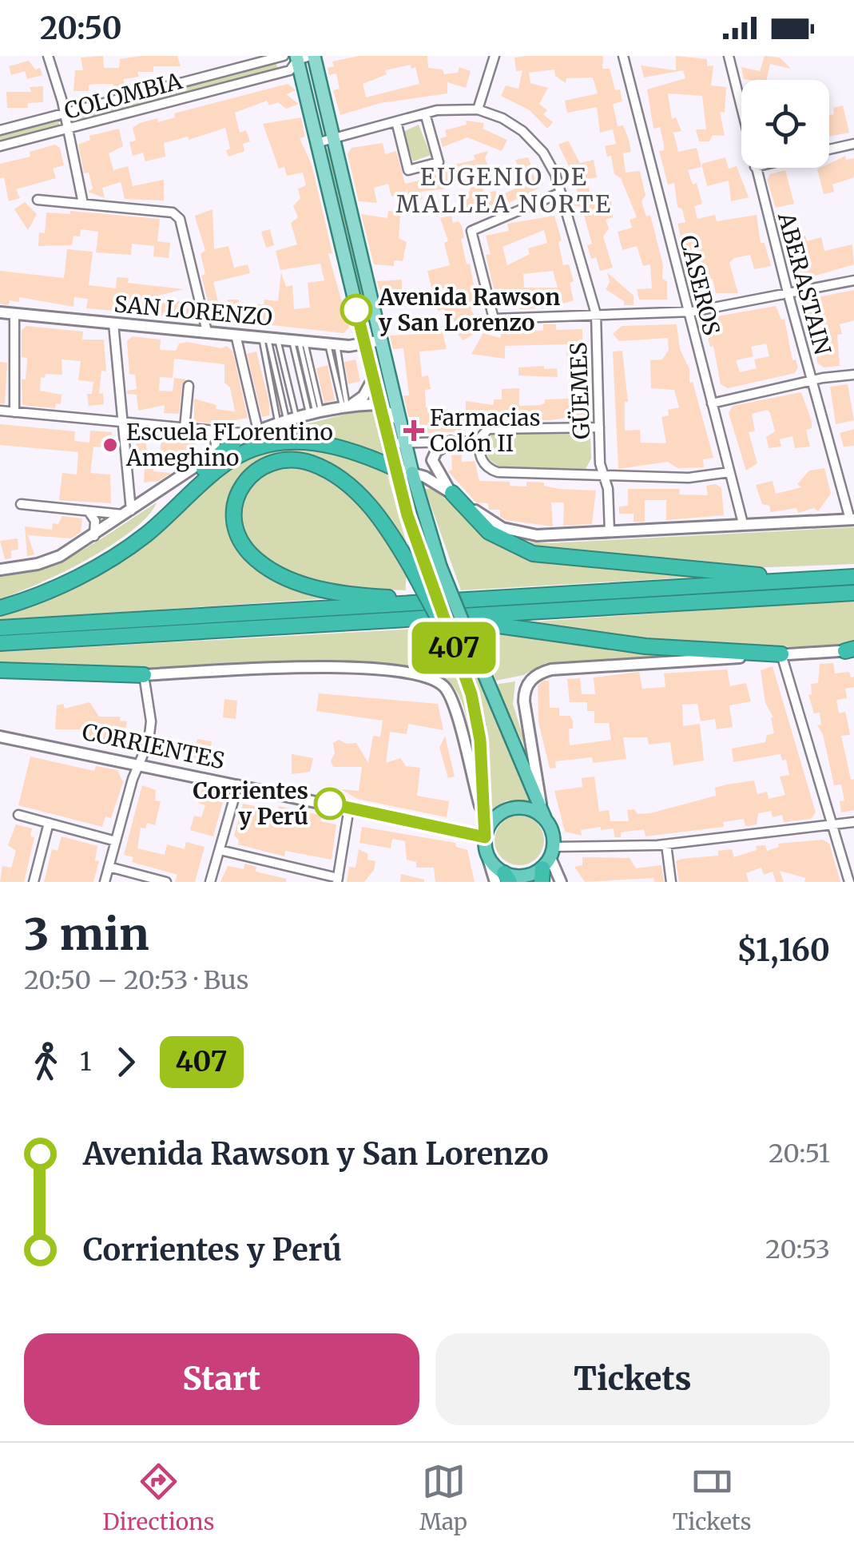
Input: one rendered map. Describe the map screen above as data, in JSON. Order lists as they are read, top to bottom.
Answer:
{
  "streets": {
    "street": [
      "COLOMBIA",
      "ABERASTAIN",
      "CASEROS",
      "SAN LORENZO",
      "GÜEMES",
      "CORRIENTES"
    ]
  },
  "districts": ["EUGENIO DE MALLEA NORTE"],
  "places": {
    "other": ["Avenida Rawson y San Lorenzo", "Escuela FLorentino Ameghino", "Corrientes y Perú"],
    "health": ["Farmacias Colón II"]
  },
  "lines": ["bus line 407"],
  "page": {
    "status": "20:50",
    "on_map": "407",
    "heading": ["3 min", "20:50 – 20:53 · Bus", "$1,160"],
    "legs": ["1", "407"],
    "list": [
      {
        "name": "Avenida Rawson y San Lorenzo",
        "value": "20:51"
      },
      {
        "name": "Corrientes y Perú",
        "value": "20:53"
      }
    ],
    "buttons": ["Start", "Tickets"],
    "tabs": ["Directions", "Map", "Tickets"]
  }
}
